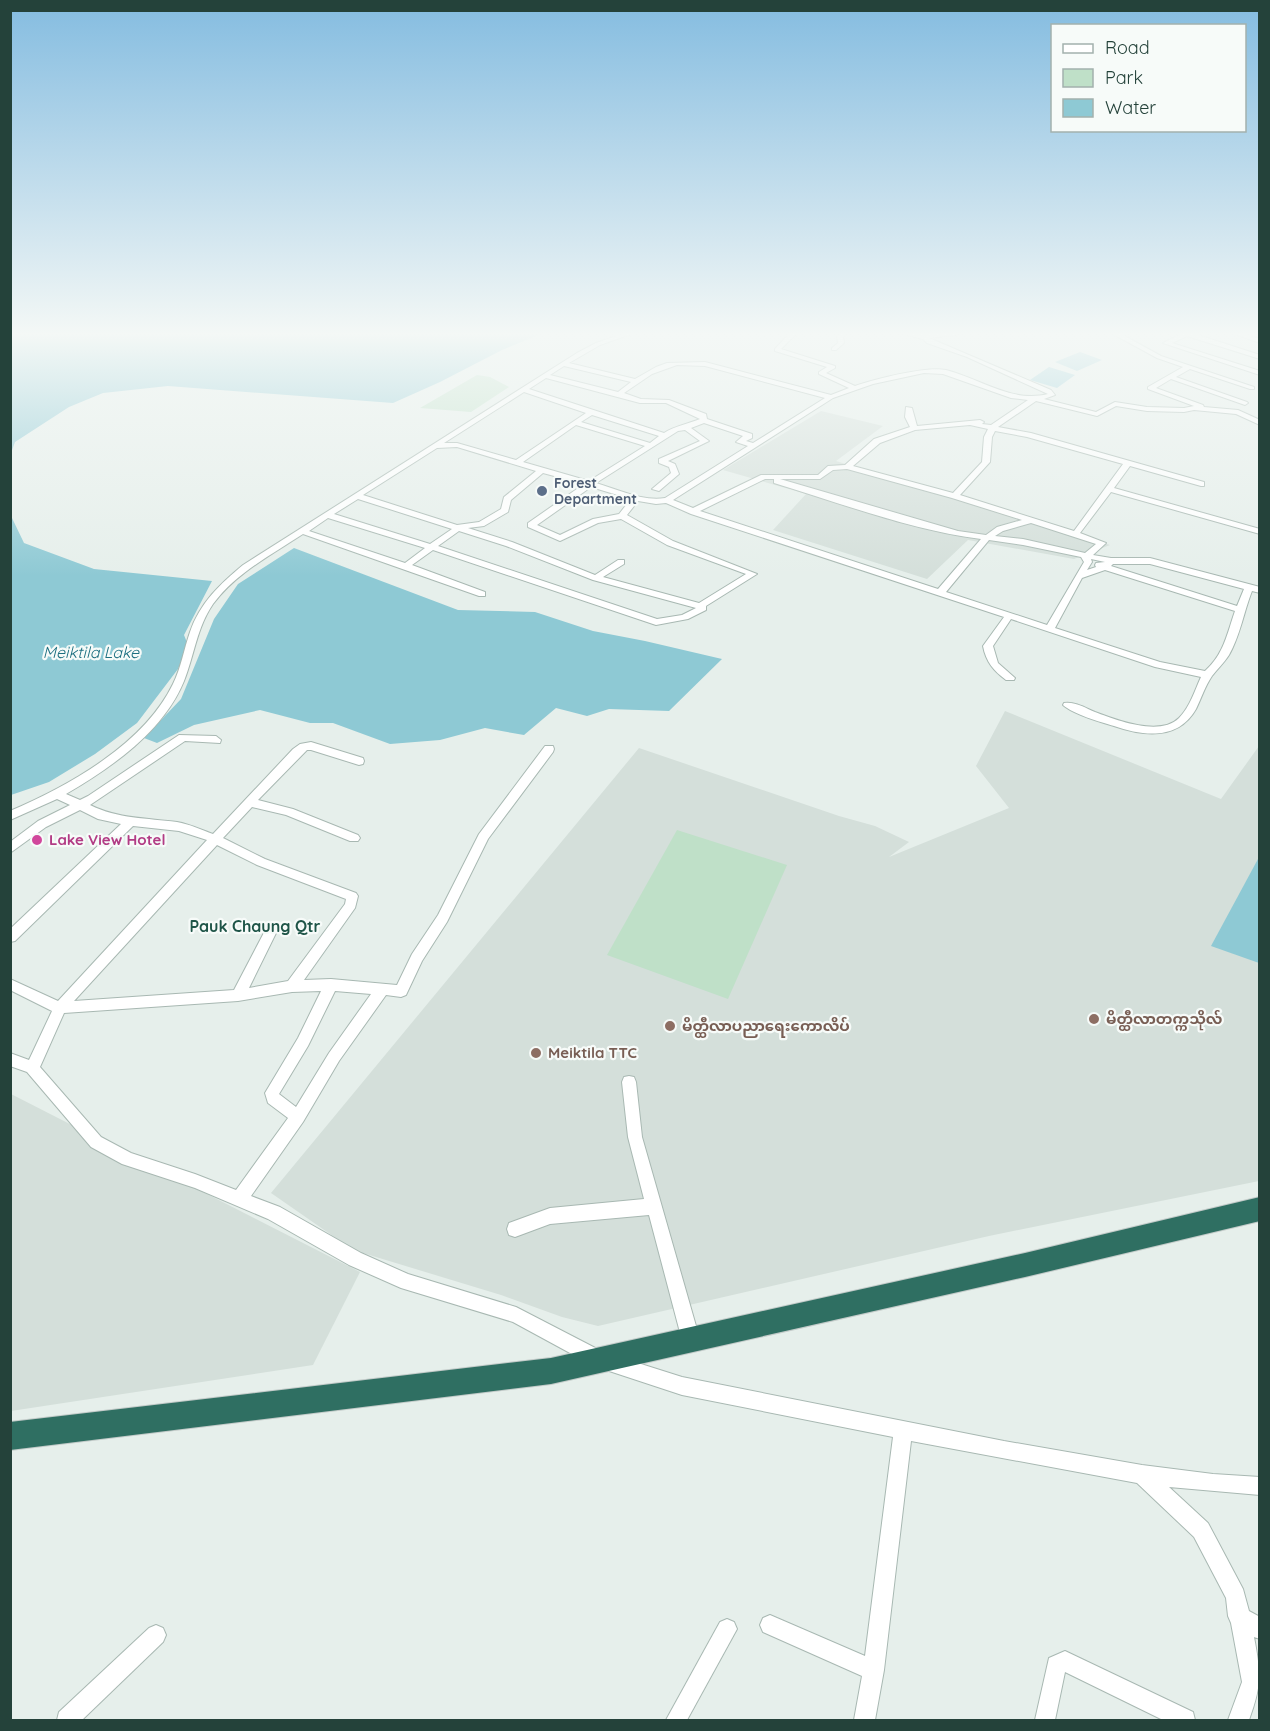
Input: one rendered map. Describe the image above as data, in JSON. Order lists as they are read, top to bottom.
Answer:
{
  "districts": ["Pauk Chaung Qtr"],
  "water": ["Meiktila Lake"],
  "places": [
    "Forest Department",
    "Lake View Hotel",
    "မိတ္ထီလာတက္ကသိုလ်",
    "မိတ္ထီလာပညာရေးကောလိပ်",
    "Meiktila TTC"
  ],
  "legend": ["Road", "Park", "Water"]
}
